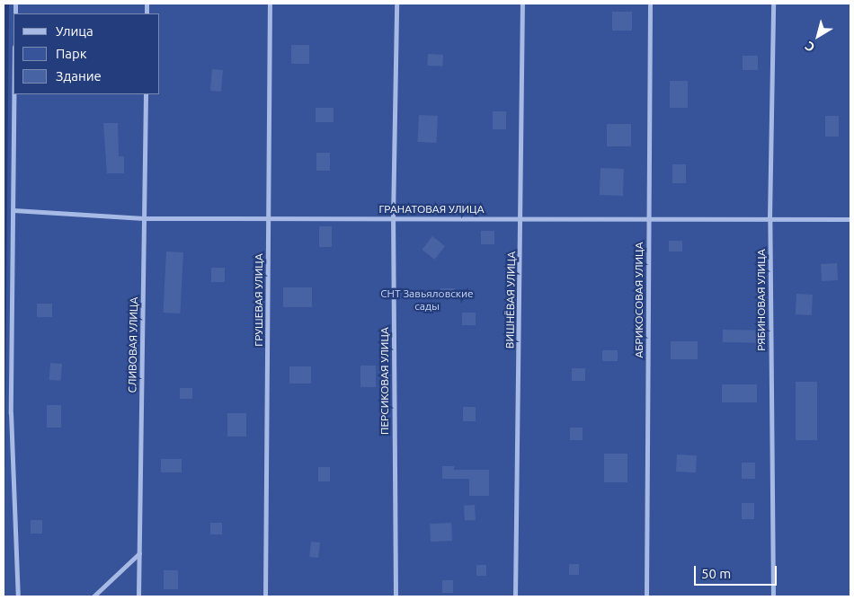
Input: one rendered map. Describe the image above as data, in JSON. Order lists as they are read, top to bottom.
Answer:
{
  "streets": {
    "street": [
      "ГРАНАТОВАЯ УЛИЦА",
      "ГРУШЕВАЯ УЛИЦА",
      "ВИШНЁВАЯ УЛИЦА",
      "АБРИКОСОВАЯ УЛИЦА",
      "РЯБИНОВАЯ УЛИЦА",
      "СЛИВОВАЯ УЛИЦА",
      "ПЕРСИКОВАЯ УЛИЦА"
    ]
  },
  "crossings": [
    ["ГРАНАТОВАЯ УЛИЦА", "ГРУШЕВАЯ УЛИЦА"],
    ["ГРАНАТОВАЯ УЛИЦА", "ВИШНЁВАЯ УЛИЦА"],
    ["ГРАНАТОВАЯ УЛИЦА", "АБРИКОСОВАЯ УЛИЦА"],
    ["ГРАНАТОВАЯ УЛИЦА", "РЯБИНОВАЯ УЛИЦА"],
    ["ГРАНАТОВАЯ УЛИЦА", "СЛИВОВАЯ УЛИЦА"],
    ["ГРАНАТОВАЯ УЛИЦА", "ПЕРСИКОВАЯ УЛИЦА"]
  ],
  "parks": ["СНТ Завьяловские сады"],
  "legend": ["Улица", "Парк", "Здание"],
  "scale_bar": "50 m",
  "north": "bottom left"
}
